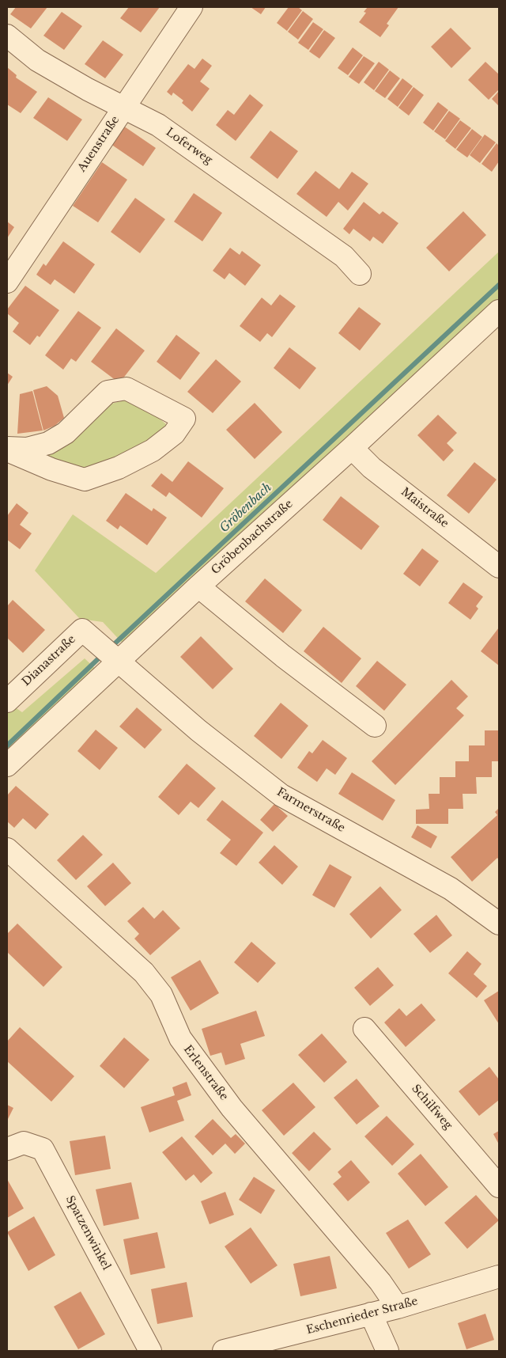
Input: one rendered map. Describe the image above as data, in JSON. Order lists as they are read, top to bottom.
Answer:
{
  "streets": {
    "street": [
      "Auenstraße",
      "Loferweg",
      "Maistraße",
      "Gröbenbachstraße",
      "Dianastraße",
      "Farmerstraße",
      "Erlenstraße",
      "Schilfweg",
      "Spatzenwinkel",
      "Eschenrieder Straße"
    ]
  },
  "crossings": [
    ["Auenstraße", "Loferweg"],
    ["Maistraße", "Gröbenbachstraße"],
    ["Gröbenbachstraße", "Dianastraße"],
    ["Gröbenbachstraße", "Farmerstraße"],
    ["Dianastraße", "Farmerstraße"],
    ["Erlenstraße", "Eschenrieder Straße"]
  ],
  "water": ["Gröbenbach"]
}
